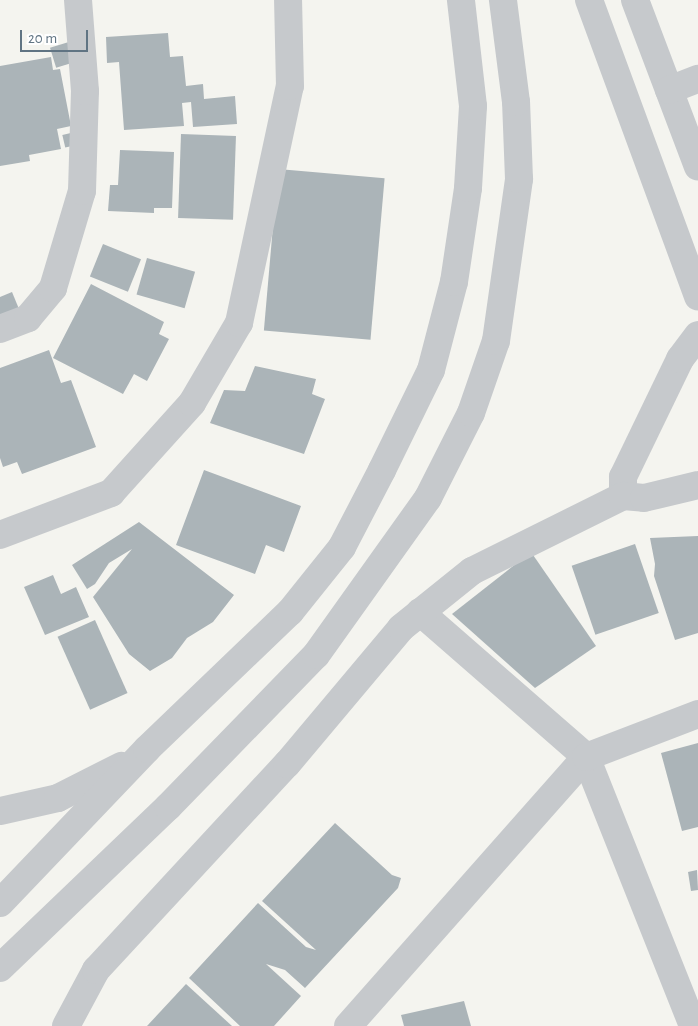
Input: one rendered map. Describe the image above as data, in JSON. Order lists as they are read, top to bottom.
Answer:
{
  "scale_bar": "20 m"
}
